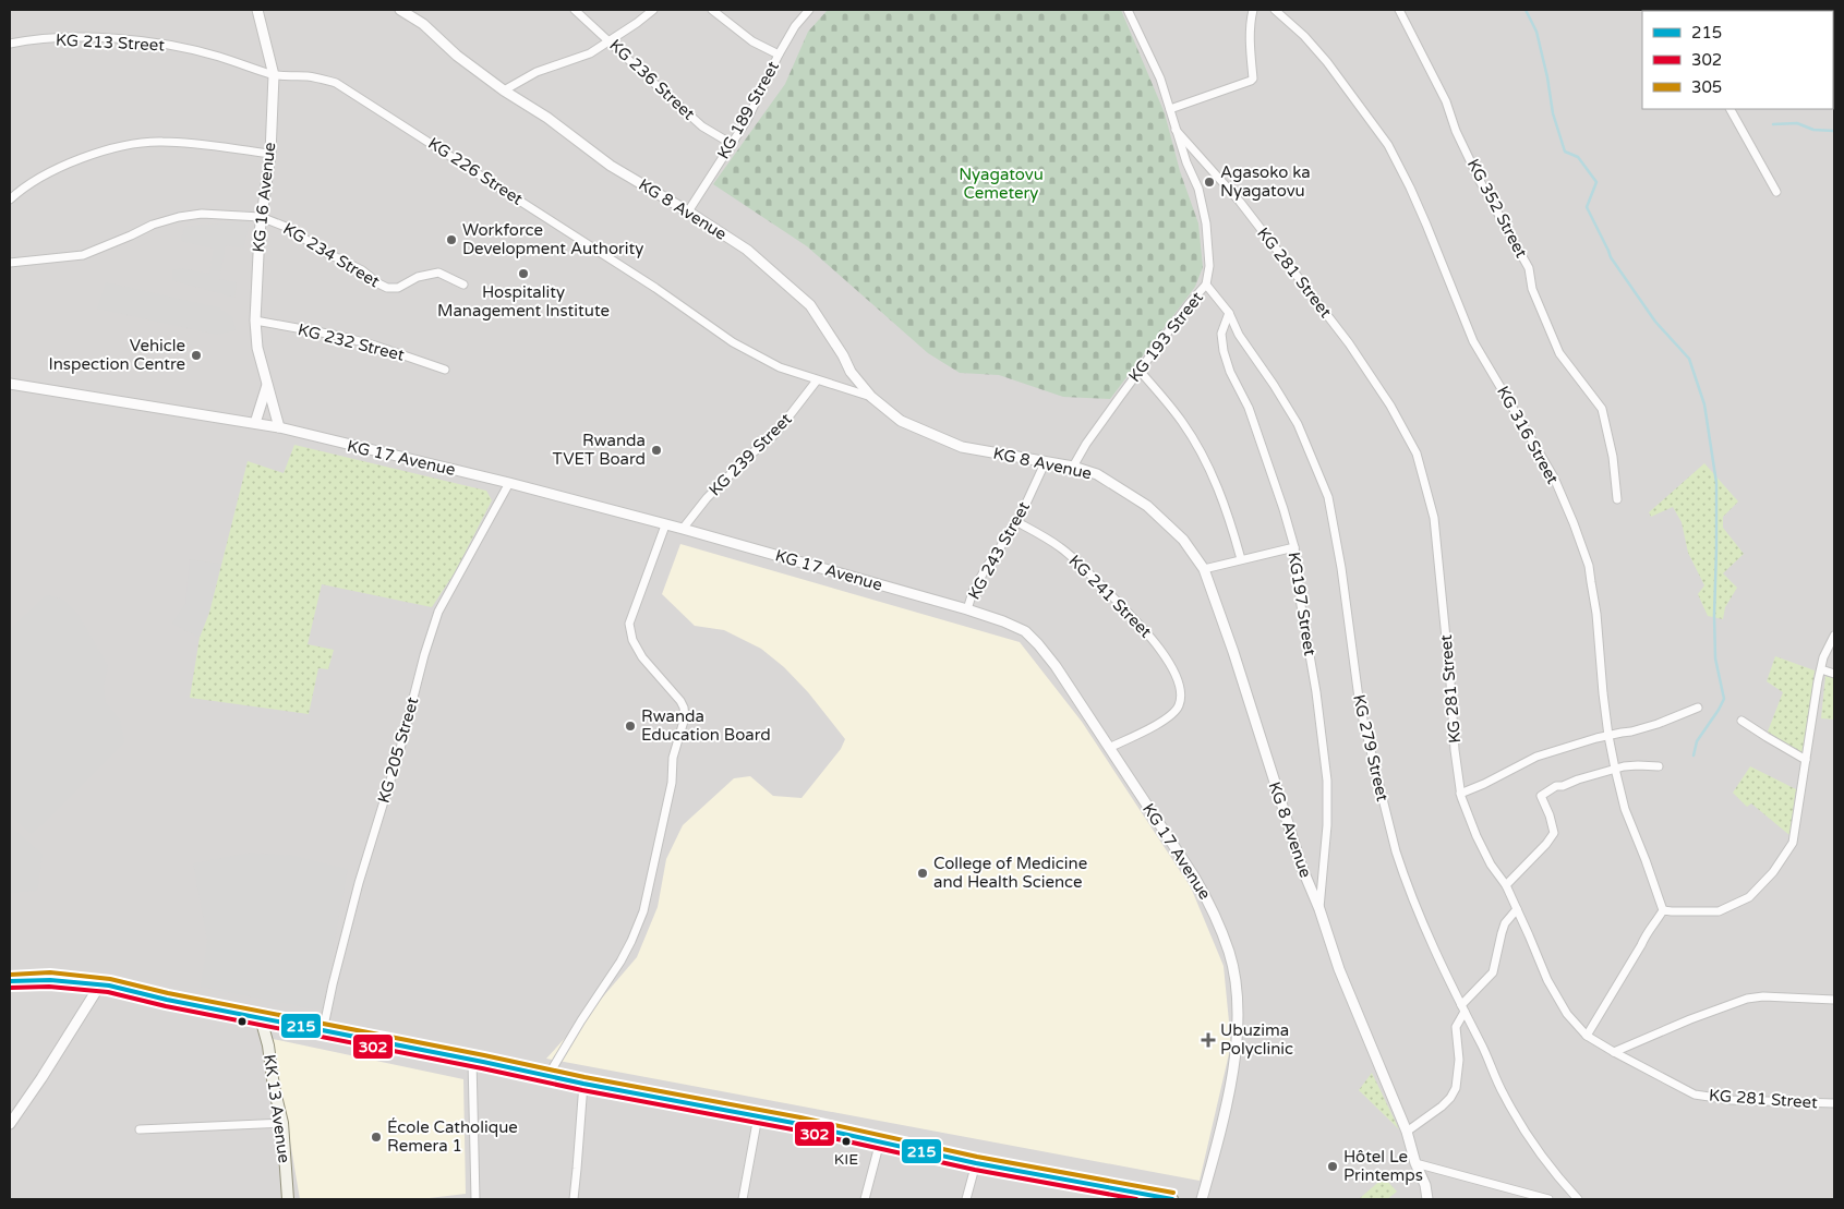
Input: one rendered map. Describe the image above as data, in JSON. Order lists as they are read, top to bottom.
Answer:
{
  "streets": {
    "main road": ["KK 13 Avenue"],
    "street": [
      "KG 213 Street",
      "KG 236 Street",
      "KG 189 Street",
      "KG 226 Street",
      "KG 16 Avenue",
      "KG 352 Street",
      "KG 8 Avenue",
      "KG 234 Street",
      "KG 281 Street",
      "KG 193 Street",
      "KG 232 Street",
      "KG 316 Street",
      "KG 239 Street",
      "KG 17 Avenue",
      "KG 243 Street",
      "KG 241 Street",
      "KG197 Street",
      "KG 279 Street",
      "KG 205 Street"
    ]
  },
  "crossings": [
    ["KG 213 Street", "KG 226 Street"],
    ["KG 213 Street", "KG 16 Avenue"],
    ["KG 236 Street", "KG 189 Street"],
    ["KG 189 Street", "KG 8 Avenue"],
    ["KG 226 Street", "KG 16 Avenue"],
    ["KG 226 Street", "KG 8 Avenue"],
    ["KG 226 Street", "KG 239 Street"],
    ["KG 16 Avenue", "KG 234 Street"],
    ["KG 16 Avenue", "KG 232 Street"],
    ["KG 16 Avenue", "KG 17 Avenue"],
    ["KG 8 Avenue", "KG 193 Street"],
    ["KG 8 Avenue", "KG 243 Street"],
    ["KG 8 Avenue", "KG197 Street"],
    ["KG 281 Street", "KG 193 Street"],
    ["KG 193 Street", "KG 279 Street"],
    ["KG 239 Street", "KG 17 Avenue"],
    ["KG 17 Avenue", "KG 243 Street"],
    ["KG 17 Avenue", "KG 241 Street"],
    ["KG 17 Avenue", "KG 205 Street"],
    ["KG 243 Street", "KG 241 Street"],
    ["KG197 Street", "KG 279 Street"]
  ],
  "parks": ["Nyagatovu Cemetery"],
  "places": {
    "other": [
      "Agasoko ka Nyagatovu",
      "Workforce Development Authority",
      "Hospitality Management Institute",
      "Vehicle Inspection Centre",
      "Rwanda TVET Board",
      "Rwanda Education Board",
      "College of Medicine and Health Science",
      "École Catholique Remera 1",
      "KIE",
      "Hôtel Le Printemps"
    ],
    "health": ["Ubuzima Polyclinic"]
  },
  "lines": ["transit line 305", "transit line 215", "transit line 302"],
  "legend": ["215", "302", "305"]
}
